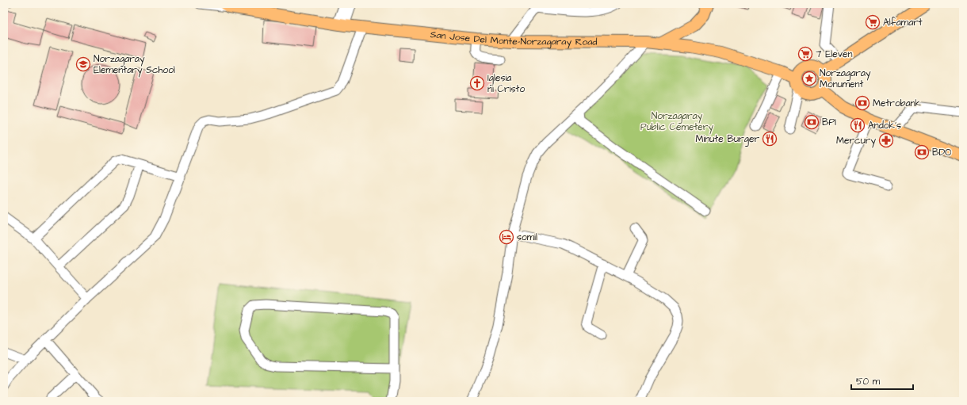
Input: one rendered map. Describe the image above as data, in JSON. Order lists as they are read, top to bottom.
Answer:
{
  "streets": {
    "main road": ["San Jose Del Monte-Norzagaray Road"]
  },
  "parks": ["Norzagaray Public Cemetery"],
  "places": {
    "supermarket": ["Alfamart", "7 Eleven"],
    "school or university": ["Norzagaray Elementary School"],
    "place": ["Norzagaray Monument"],
    "church": ["Iglesia ni Cristo"],
    "bank": ["Metrobank", "BPI", "BDO"],
    "restaurant": ["Andok's", "Minute Burger"],
    "pharmacy": ["Mercury"],
    "hotel": ["somil"]
  },
  "scale_bar": "50 m"
}
